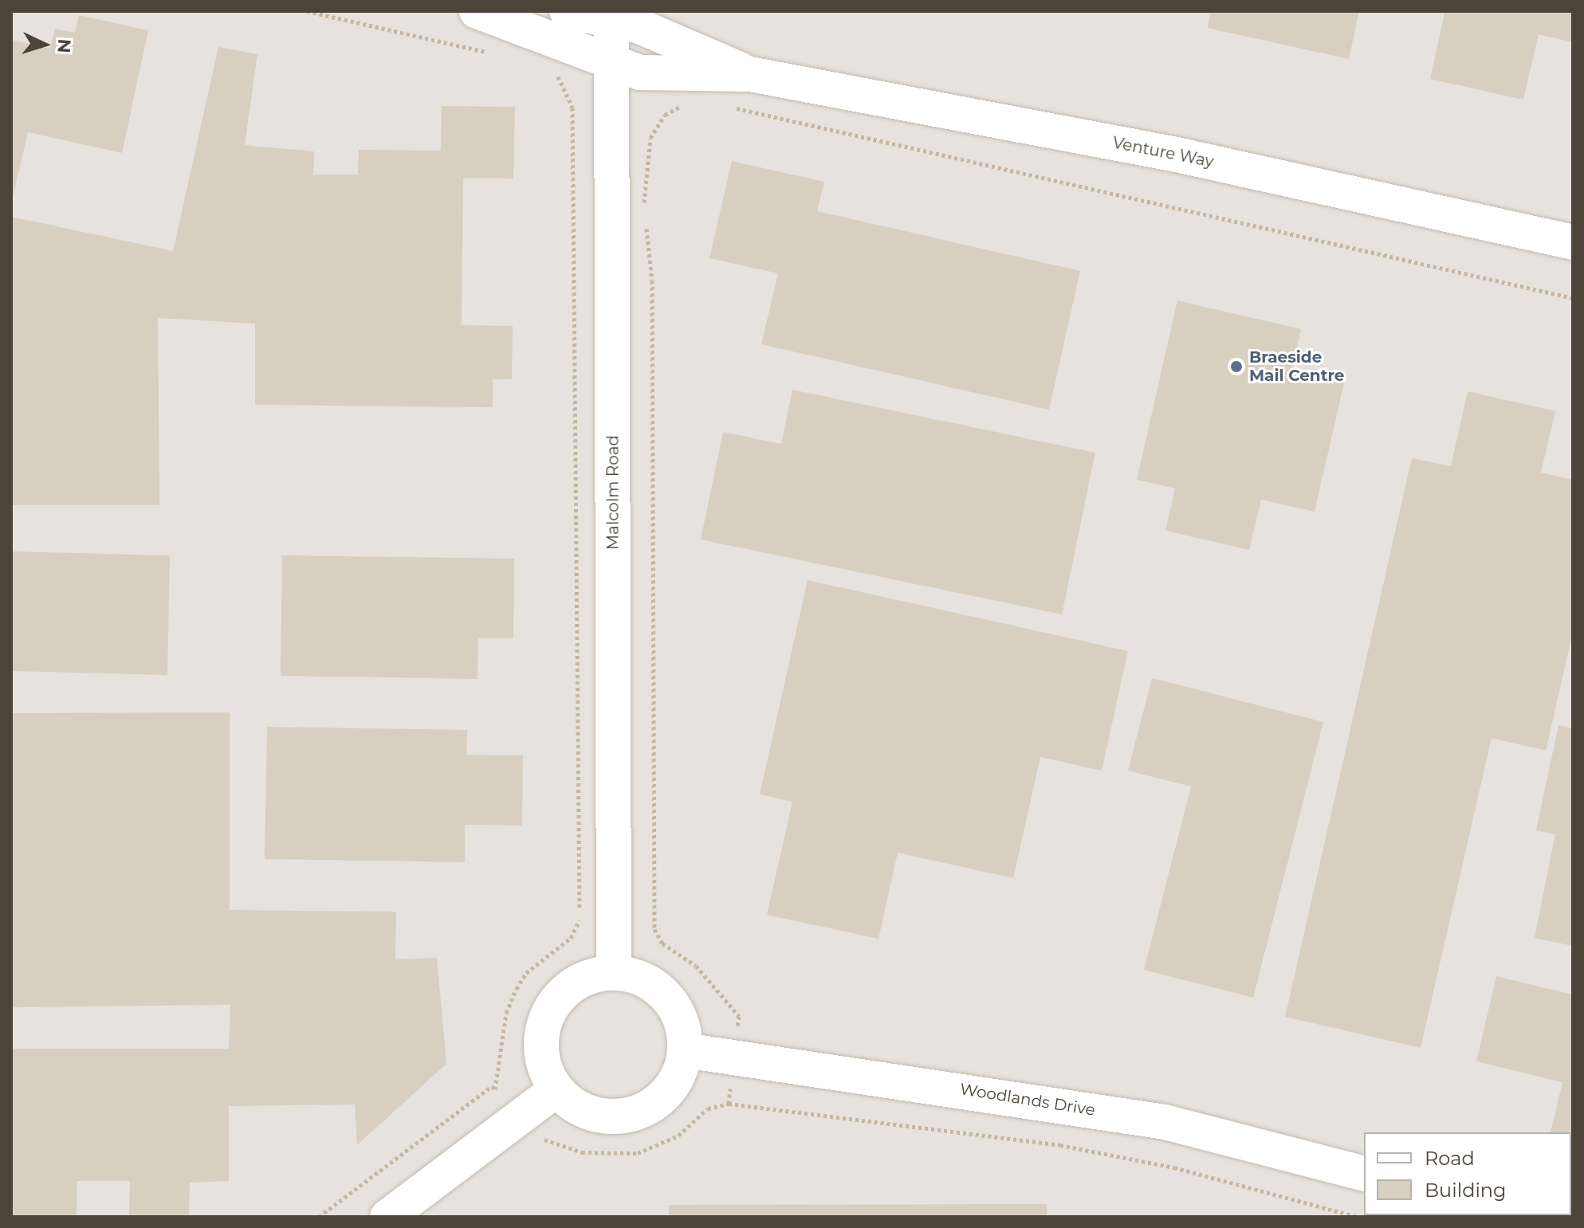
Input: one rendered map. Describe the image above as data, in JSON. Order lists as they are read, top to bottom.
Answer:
{
  "streets": {
    "street": ["Venture Way", "Malcolm Road", "Woodlands Drive"]
  },
  "crossings": [
    ["Venture Way", "Malcolm Road"],
    ["Malcolm Road", "Woodlands Drive"]
  ],
  "places": ["Braeside Mail Centre"],
  "legend": ["Road", "Building"],
  "north": "right"
}
